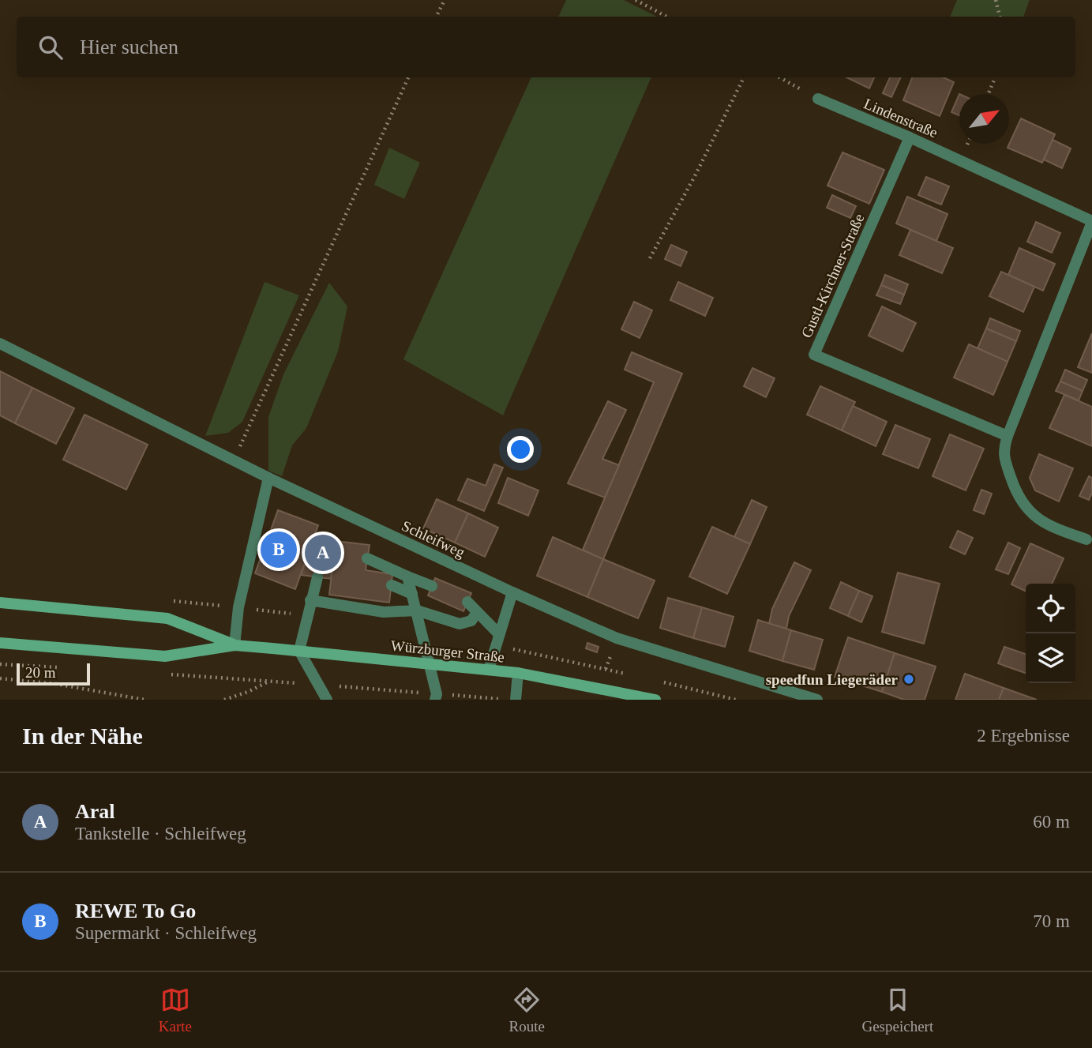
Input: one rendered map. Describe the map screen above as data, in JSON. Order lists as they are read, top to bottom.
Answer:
{
  "streets": {
    "main road": ["Würzburger Straße"],
    "street": ["Lindenstraße", "Gustl-Kirchner-Straße", "Schleifweg"]
  },
  "crossings": [
    ["Lindenstraße", "Gustl-Kirchner-Straße"]
  ],
  "places": ["speedfun Liegeräder"],
  "scale_bar": "20 m",
  "north": "top right",
  "page": {
    "search": "Hier suchen",
    "pins": ["B", "A"],
    "scale": "20 m",
    "heading": ["In der Nähe", "2 Ergebnisse"],
    "list": [
      {
        "mark": "A",
        "name": "Aral",
        "note": "Tankstelle · Schleifweg",
        "value": "60 m"
      },
      {
        "mark": "B",
        "name": "REWE To Go",
        "note": "Supermarkt · Schleifweg",
        "value": "70 m"
      }
    ],
    "nav": ["Karte", "Route", "Gespeichert"]
  }
}
